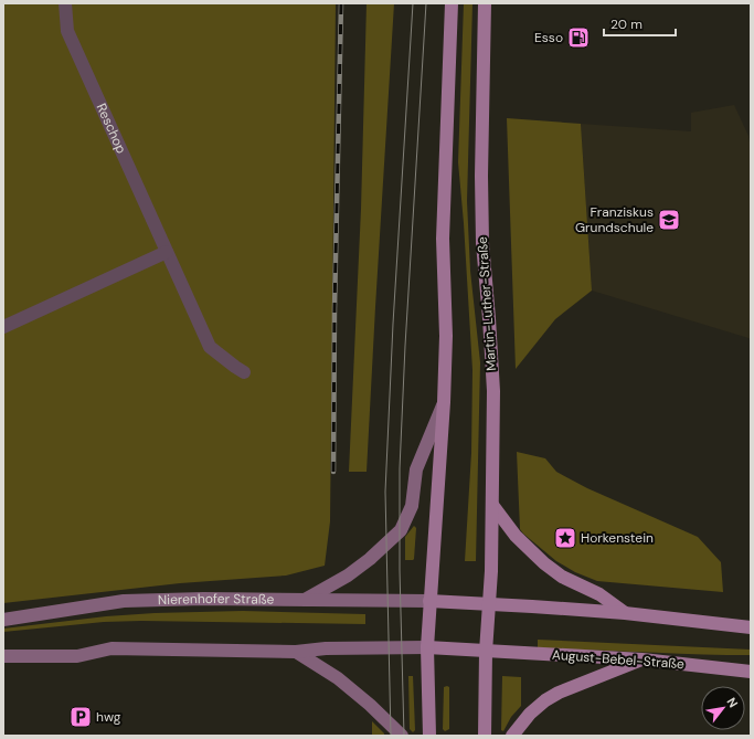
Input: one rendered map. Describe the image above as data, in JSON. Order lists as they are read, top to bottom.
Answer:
{
  "streets": {
    "main road": ["Martin-Luther-Straße", "Nierenhofer Straße", "August-Bebel-Straße"],
    "street": ["Reschop"]
  },
  "crossings": [
    ["Martin-Luther-Straße", "August-Bebel-Straße"]
  ],
  "places": {
    "fuel station": ["Esso"],
    "school or university": ["Franziskus Grundschule"],
    "place": ["Horkenstein"],
    "parking": ["hwg"]
  },
  "scale_bar": "20 m",
  "north": "top right"
}
